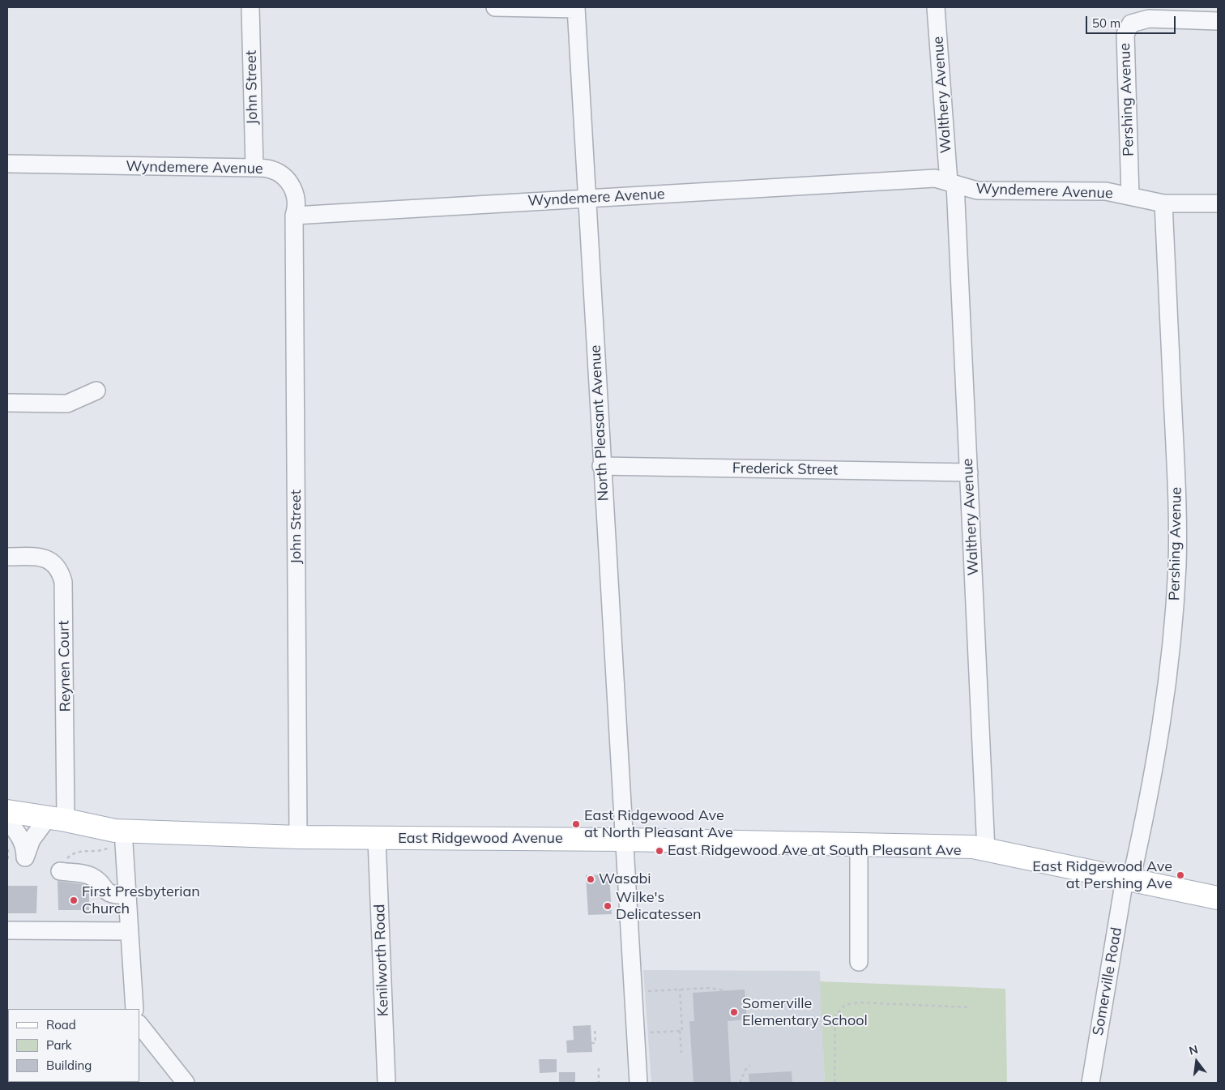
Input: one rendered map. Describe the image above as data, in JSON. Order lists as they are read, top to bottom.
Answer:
{
  "streets": {
    "main road": ["East Ridgewood Avenue"],
    "street": [
      "John Street",
      "Walthery Avenue",
      "Pershing Avenue",
      "Wyndemere Avenue",
      "North Pleasant Avenue",
      "Frederick Street",
      "Reynen Court",
      "Kenilworth Road",
      "Somerville Road"
    ]
  },
  "crossings": [
    ["John Street", "Wyndemere Avenue"],
    ["John Street", "East Ridgewood Avenue"],
    ["Walthery Avenue", "Wyndemere Avenue"],
    ["Walthery Avenue", "Frederick Street"],
    ["Walthery Avenue", "East Ridgewood Avenue"],
    ["Pershing Avenue", "Wyndemere Avenue"],
    ["Pershing Avenue", "East Ridgewood Avenue"],
    ["Pershing Avenue", "Somerville Road"],
    ["Wyndemere Avenue", "North Pleasant Avenue"],
    ["North Pleasant Avenue", "Frederick Street"],
    ["North Pleasant Avenue", "East Ridgewood Avenue"],
    ["Reynen Court", "East Ridgewood Avenue"],
    ["East Ridgewood Avenue", "Kenilworth Road"],
    ["East Ridgewood Avenue", "Somerville Road"]
  ],
  "places": [
    "East Ridgewood Ave at North Pleasant Ave",
    "East Ridgewood Ave at South Pleasant Ave",
    "East Ridgewood Ave at Pershing Ave",
    "Wasabi",
    "First Presbyterian Church",
    "Wilke's Delicatessen",
    "Somerville Elementary School"
  ],
  "legend": ["Road", "Park", "Building"],
  "scale_bar": "50 m",
  "north": "top"
}
